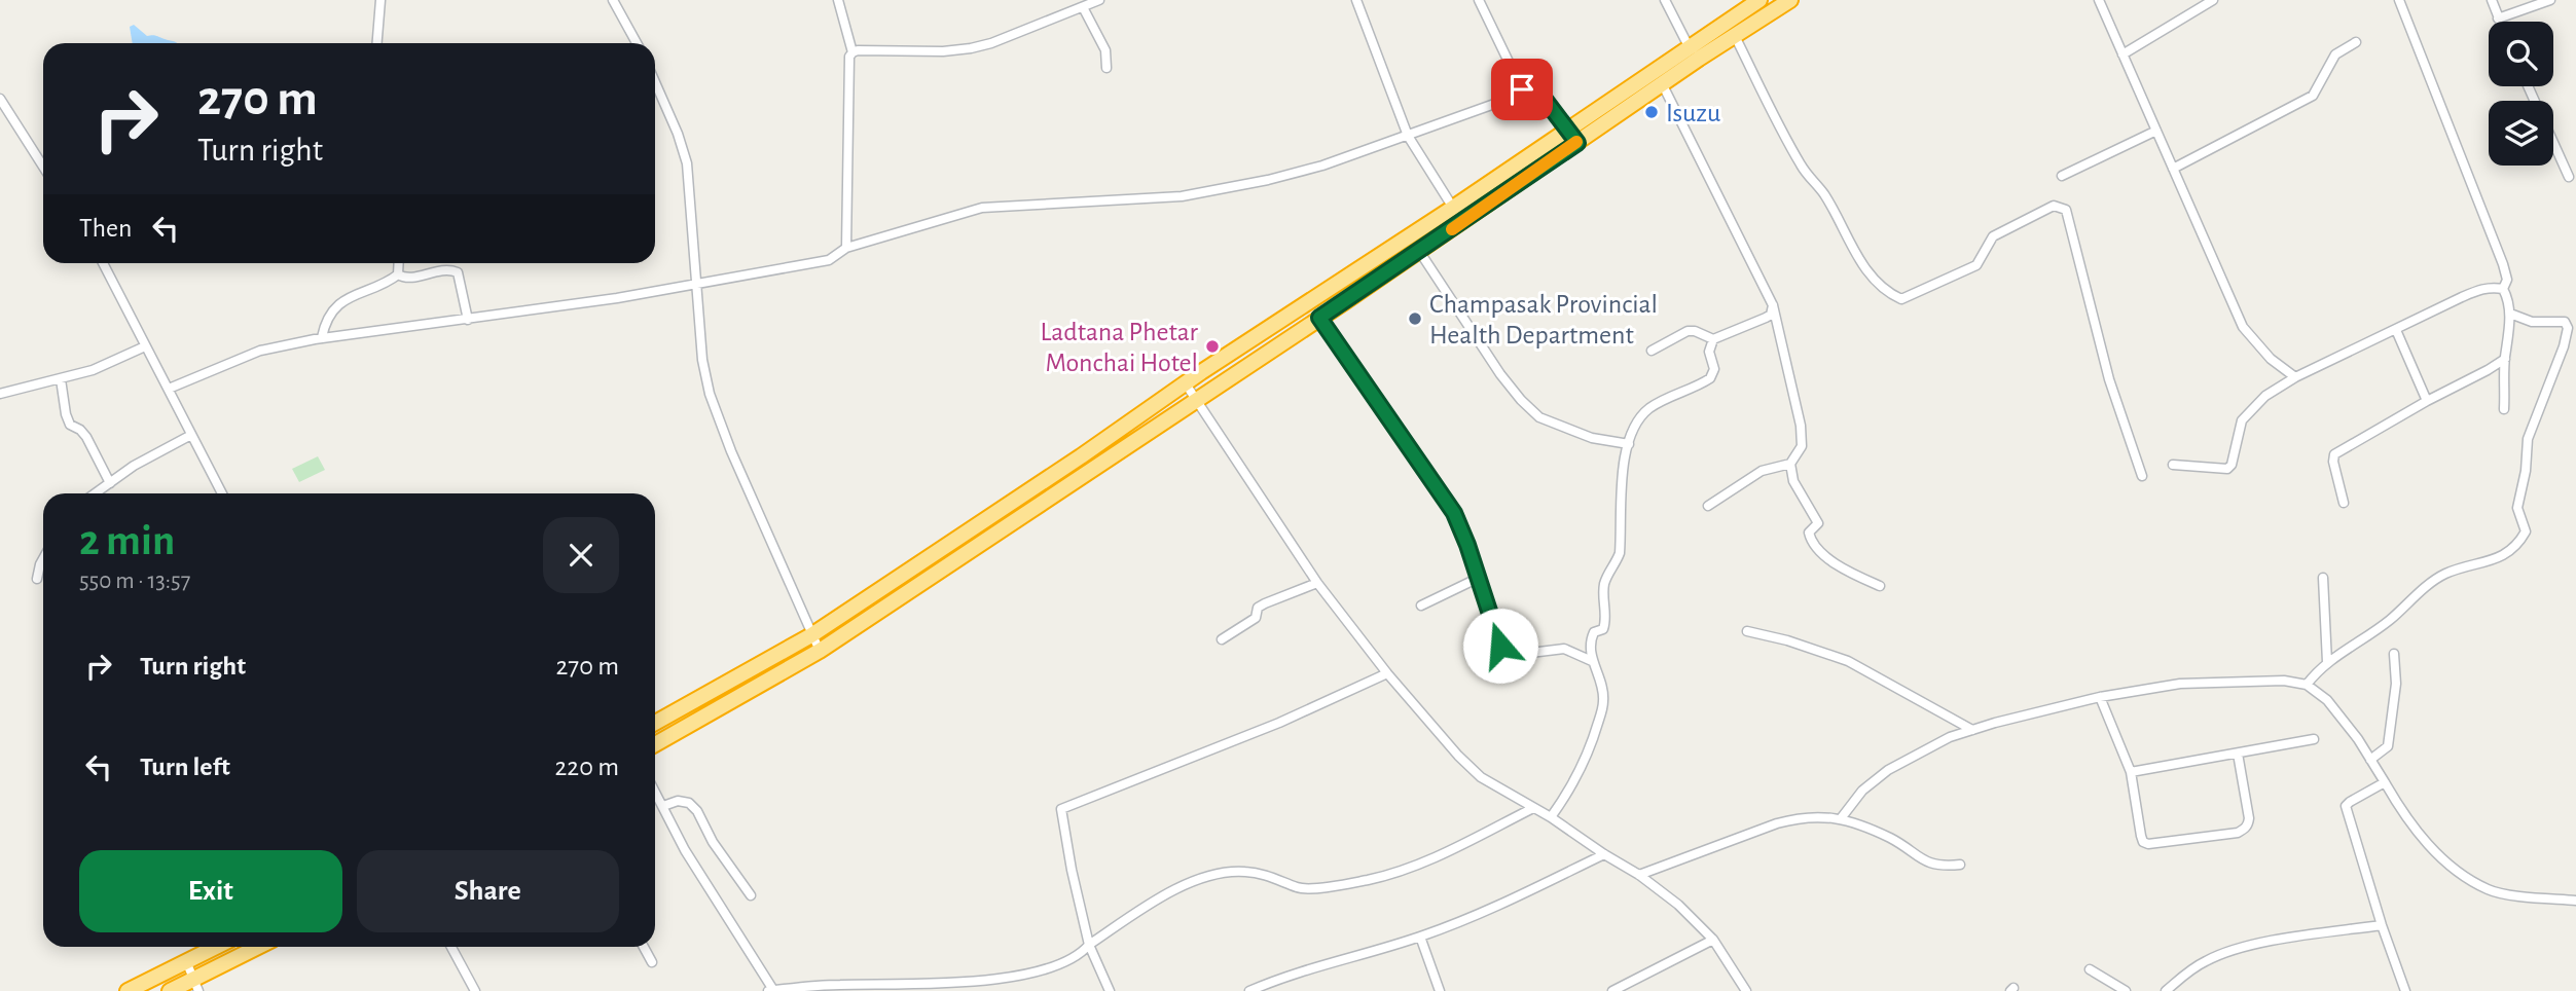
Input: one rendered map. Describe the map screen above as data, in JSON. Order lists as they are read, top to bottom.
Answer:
{
  "places": ["Isuzu", "Champasak Provincial Health Department", "Ladtana Phetar Monchai Hotel"],
  "page": {
    "turn": ["270 m", "Turn right"],
    "then": "Then",
    "heading": ["2 min", "550 m · 13:57"],
    "list": [
      {
        "name": "Turn right",
        "value": "270 m"
      },
      {
        "name": "Turn left",
        "value": "220 m"
      }
    ],
    "buttons": ["Exit", "Share"]
  }
}
